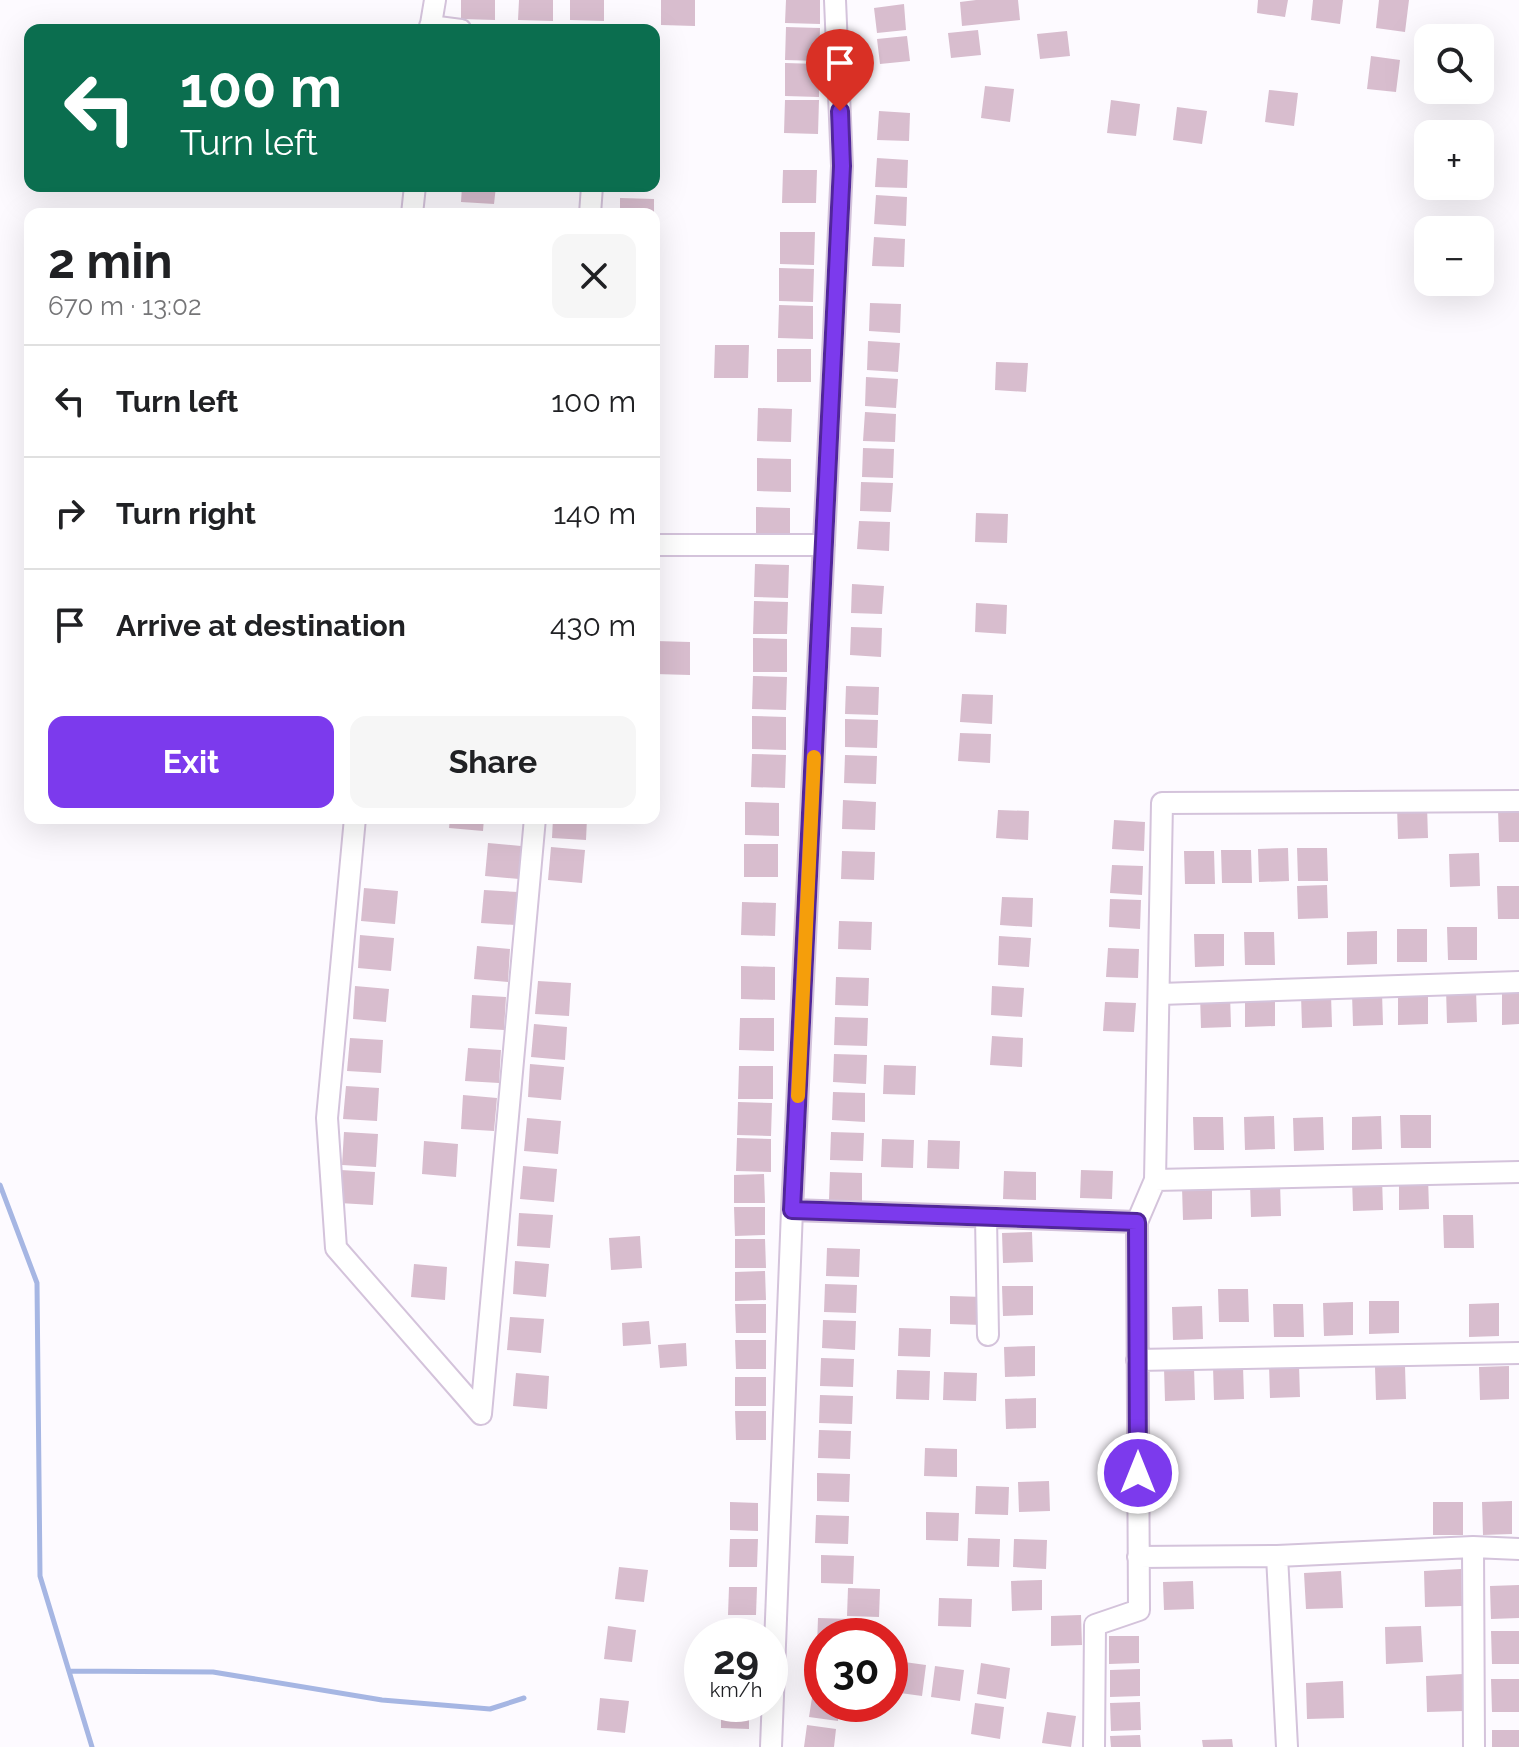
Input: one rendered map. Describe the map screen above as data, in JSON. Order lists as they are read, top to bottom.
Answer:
{
  "page": {
    "map_buttons": ["+", "−"],
    "turn": ["100 m", "Turn left"],
    "heading": ["2 min", "670 m · 13:02"],
    "list": [
      {
        "name": "Turn left",
        "value": "100 m"
      },
      {
        "name": "Turn right",
        "value": "140 m"
      },
      {
        "name": "Arrive at destination",
        "value": "430 m"
      }
    ],
    "buttons": ["Exit", "Share"],
    "speed": "29 km/h",
    "limit": "30"
  }
}
